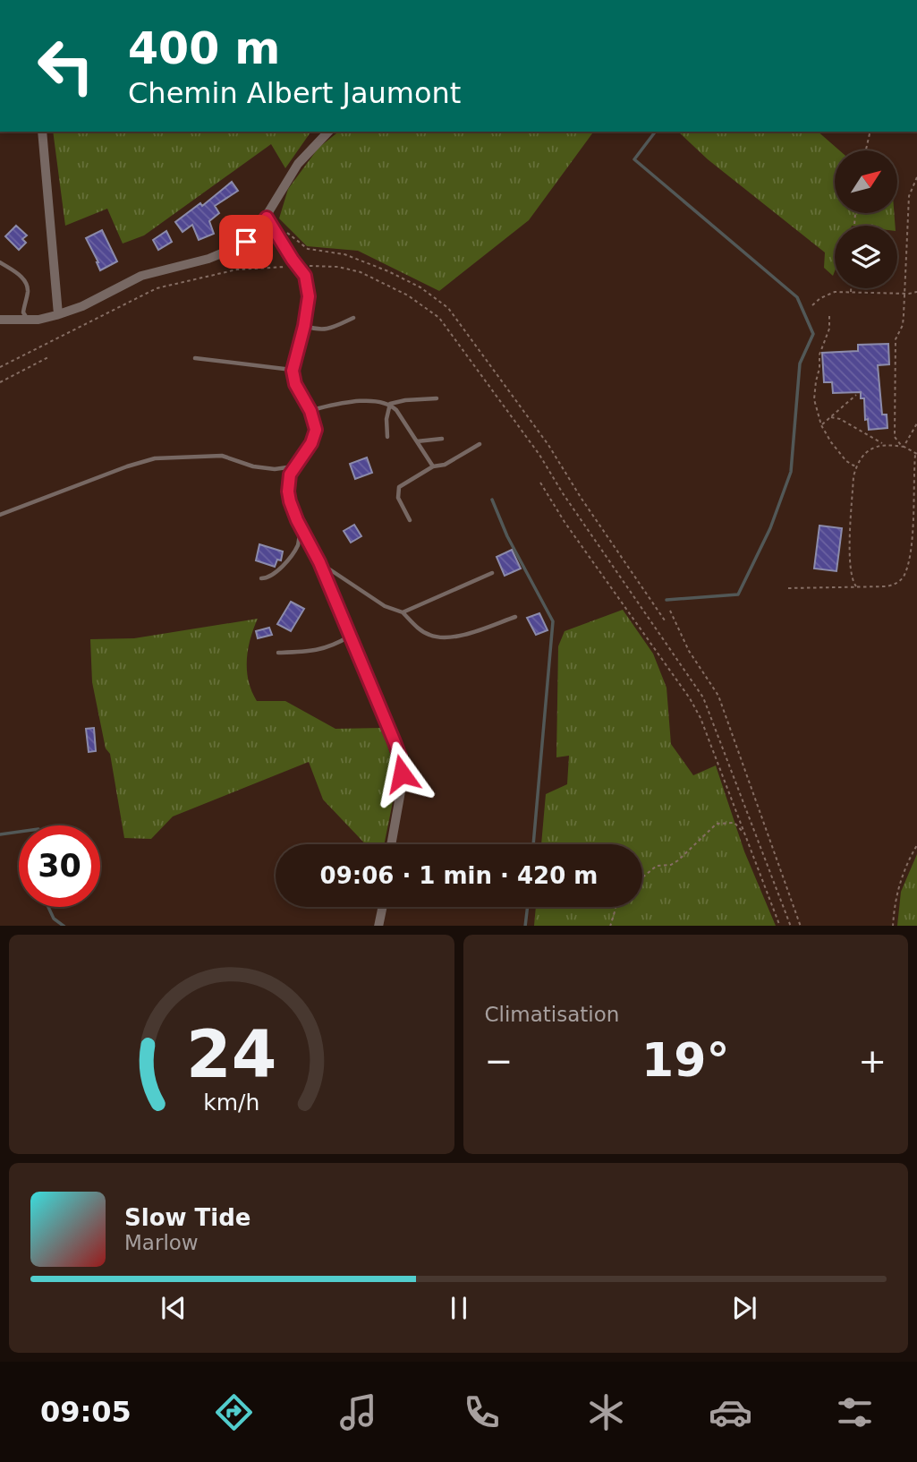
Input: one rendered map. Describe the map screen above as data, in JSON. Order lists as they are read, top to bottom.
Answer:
{
  "north": "top right",
  "page": {
    "turn": ["400 m", "Chemin Albert Jaumont"],
    "limit": "30",
    "trip": "09:06 · 1 min · 420 m",
    "tile": "Climatisation",
    "heat": ["−", "19°", "+"],
    "song": ["Slow Tide", "Marlow"],
    "tabs": "09:05",
    "gauge": ["24", "km/h"]
  }
}
